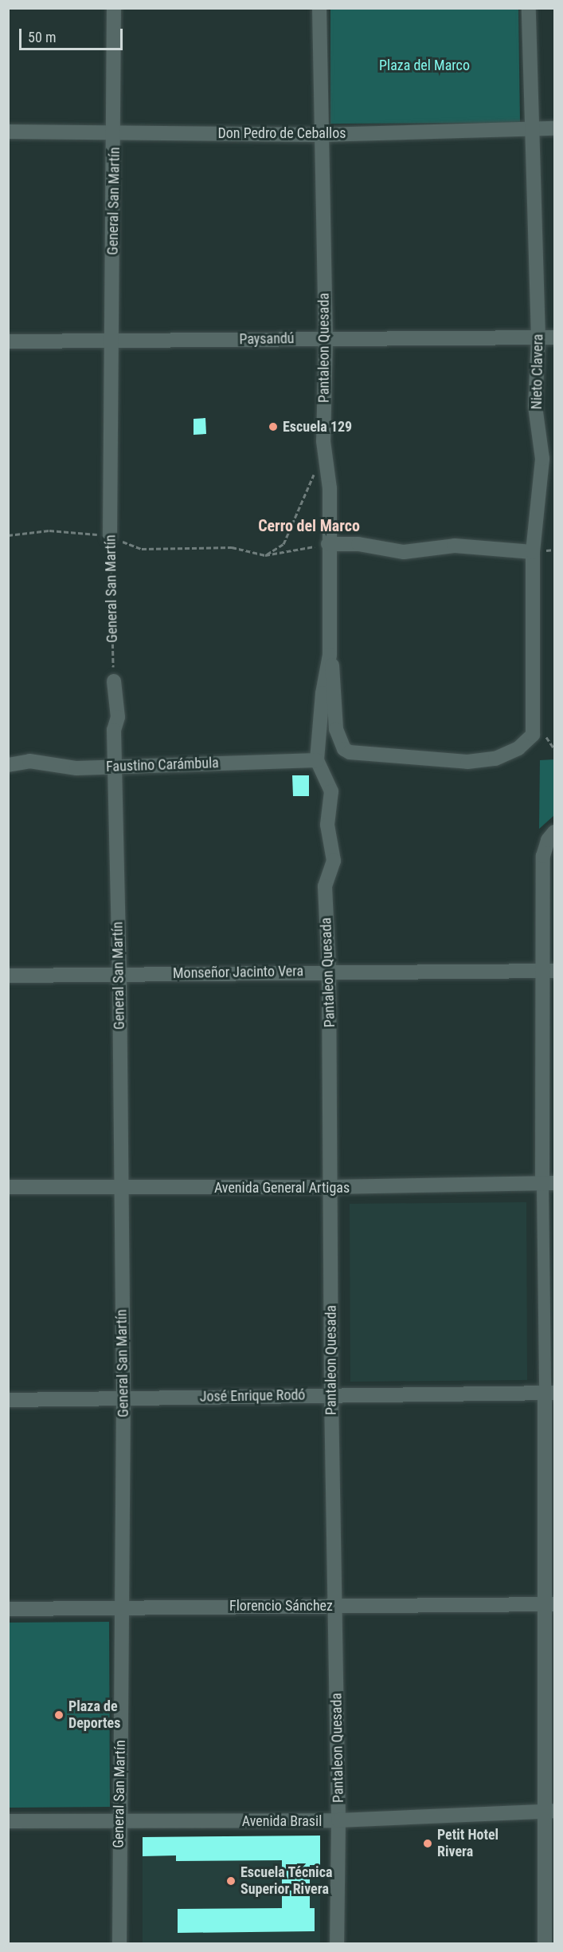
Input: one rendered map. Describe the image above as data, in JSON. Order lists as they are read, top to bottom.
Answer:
{
  "streets": {
    "street": [
      "Don Pedro de Ceballos",
      "General San Martín",
      "Paysandú",
      "Pantaleon Quesada",
      "Nieto Clavera",
      "Faustino Carámbula",
      "Monseñor Jacinto Vera",
      "Avenida General Artigas",
      "José Enrique Rodó",
      "Florencio Sánchez",
      "Avenida Brasil"
    ]
  },
  "crossings": [
    ["Don Pedro de Ceballos", "General San Martín"],
    ["Don Pedro de Ceballos", "Pantaleon Quesada"],
    ["Don Pedro de Ceballos", "Nieto Clavera"],
    ["General San Martín", "Paysandú"],
    ["General San Martín", "Faustino Carámbula"],
    ["General San Martín", "Monseñor Jacinto Vera"],
    ["General San Martín", "Avenida General Artigas"],
    ["General San Martín", "José Enrique Rodó"],
    ["General San Martín", "Florencio Sánchez"],
    ["General San Martín", "Avenida Brasil"],
    ["Paysandú", "Pantaleon Quesada"],
    ["Paysandú", "Nieto Clavera"],
    ["Pantaleon Quesada", "Nieto Clavera"],
    ["Pantaleon Quesada", "Faustino Carámbula"],
    ["Pantaleon Quesada", "Monseñor Jacinto Vera"],
    ["Pantaleon Quesada", "Avenida General Artigas"],
    ["Pantaleon Quesada", "José Enrique Rodó"],
    ["Pantaleon Quesada", "Florencio Sánchez"],
    ["Pantaleon Quesada", "Avenida Brasil"]
  ],
  "districts": ["Cerro del Marco"],
  "parks": ["Plaza del Marco"],
  "places": [
    "Escuela 129",
    "Plaza de Deportes",
    "Petit Hotel Rivera",
    "Escuela Técnica Superior Rivera"
  ],
  "scale_bar": "50 m"
}
